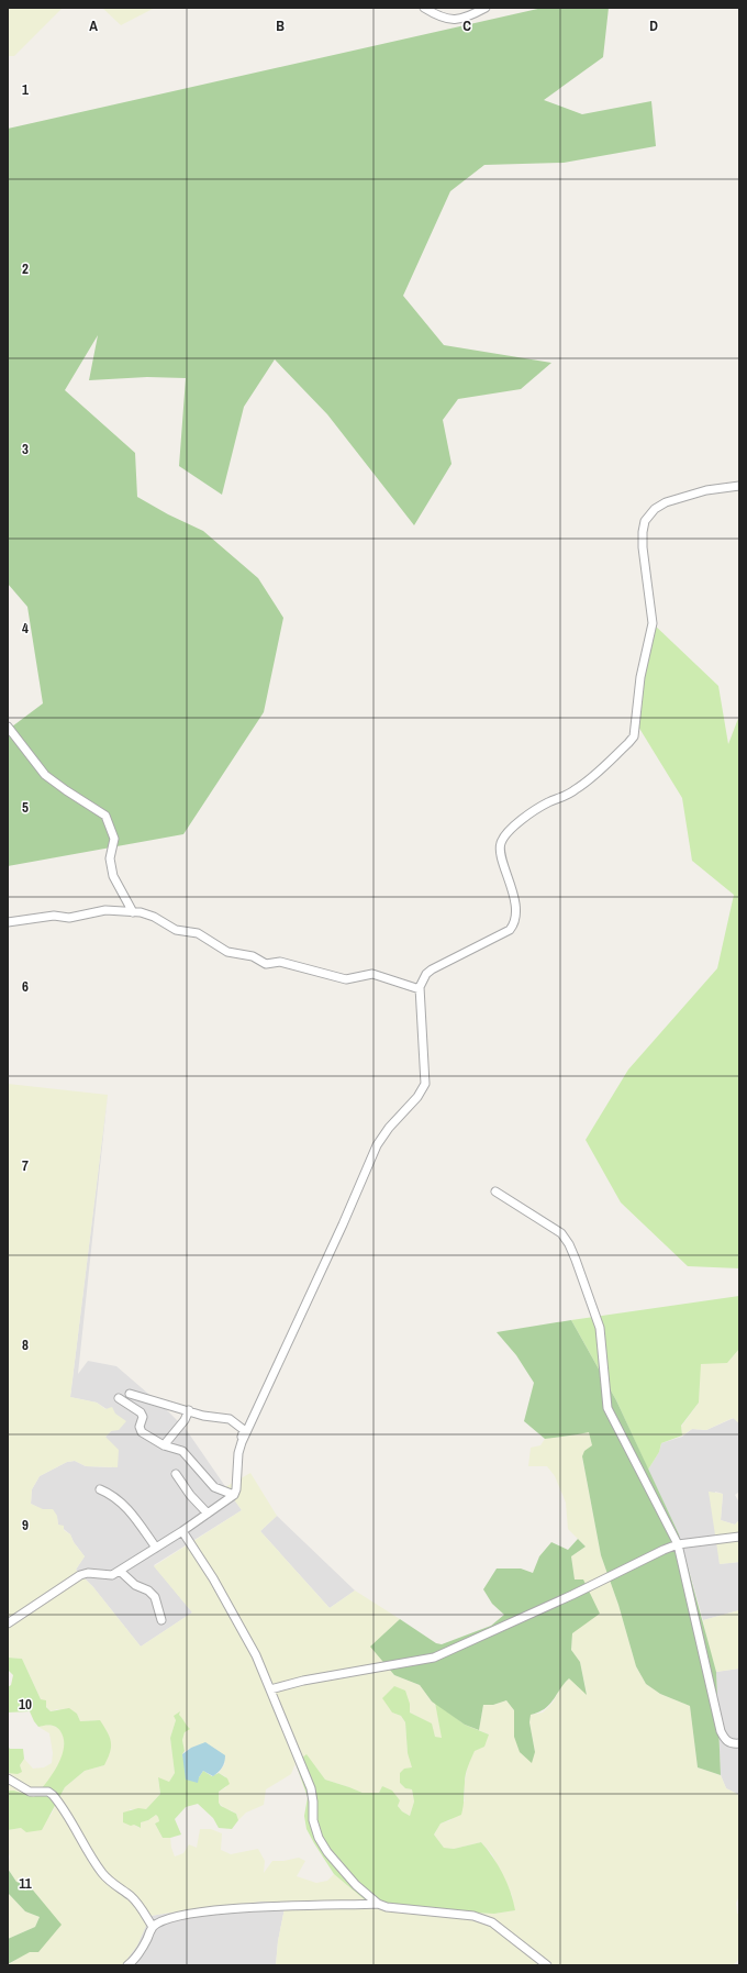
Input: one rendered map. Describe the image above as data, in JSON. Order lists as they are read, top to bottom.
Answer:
{
  "grid": {
    "columns": [
      "A",
      "B",
      "C",
      "D"
    ],
    "rows": [
      "1",
      "2",
      "3",
      "4",
      "5",
      "6",
      "7",
      "8",
      "9",
      "10",
      "11"
    ]
  }
}
